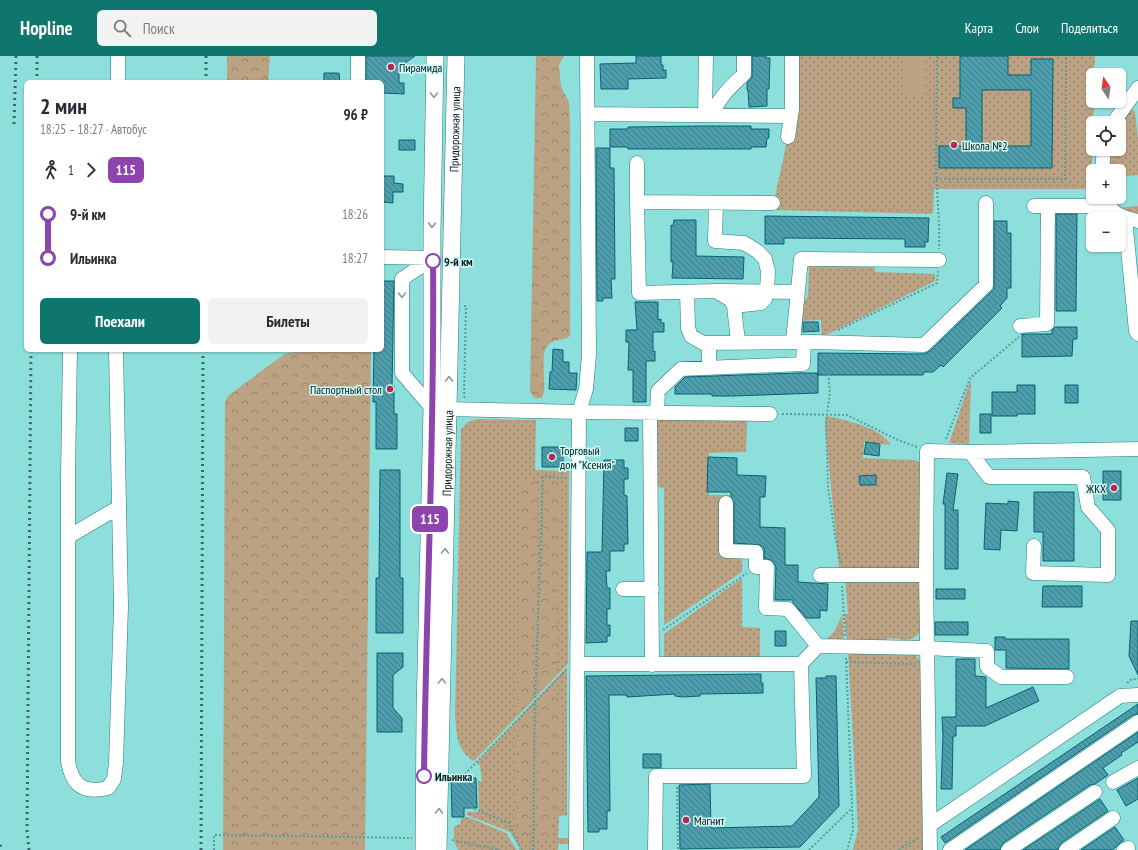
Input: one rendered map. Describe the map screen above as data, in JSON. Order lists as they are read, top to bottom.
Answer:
{
  "streets": {
    "main road": ["Придорожная улица"]
  },
  "places": [
    "Пирамида",
    "Школа №2",
    "9-й км",
    "Паспортный стол",
    "Торговый дом \"Ксения\"",
    "ЖКХ",
    "Ильинка",
    "Магнит"
  ],
  "lines": ["bus line 115"],
  "north": "top",
  "page": {
    "header": "Hopline",
    "search": "Поиск",
    "nav": ["Карта", "Слои", "Поделиться"],
    "on_map": "115",
    "map_buttons": ["+", "−"],
    "heading": ["2 мин", "18:25 – 18:27 · Автобус", "96 ₽"],
    "legs": ["1", "115"],
    "list": [
      {
        "name": "9-й км",
        "value": "18:26"
      },
      {
        "name": "Ильинка",
        "value": "18:27"
      }
    ],
    "buttons": ["Поехали", "Билеты"]
  }
}
